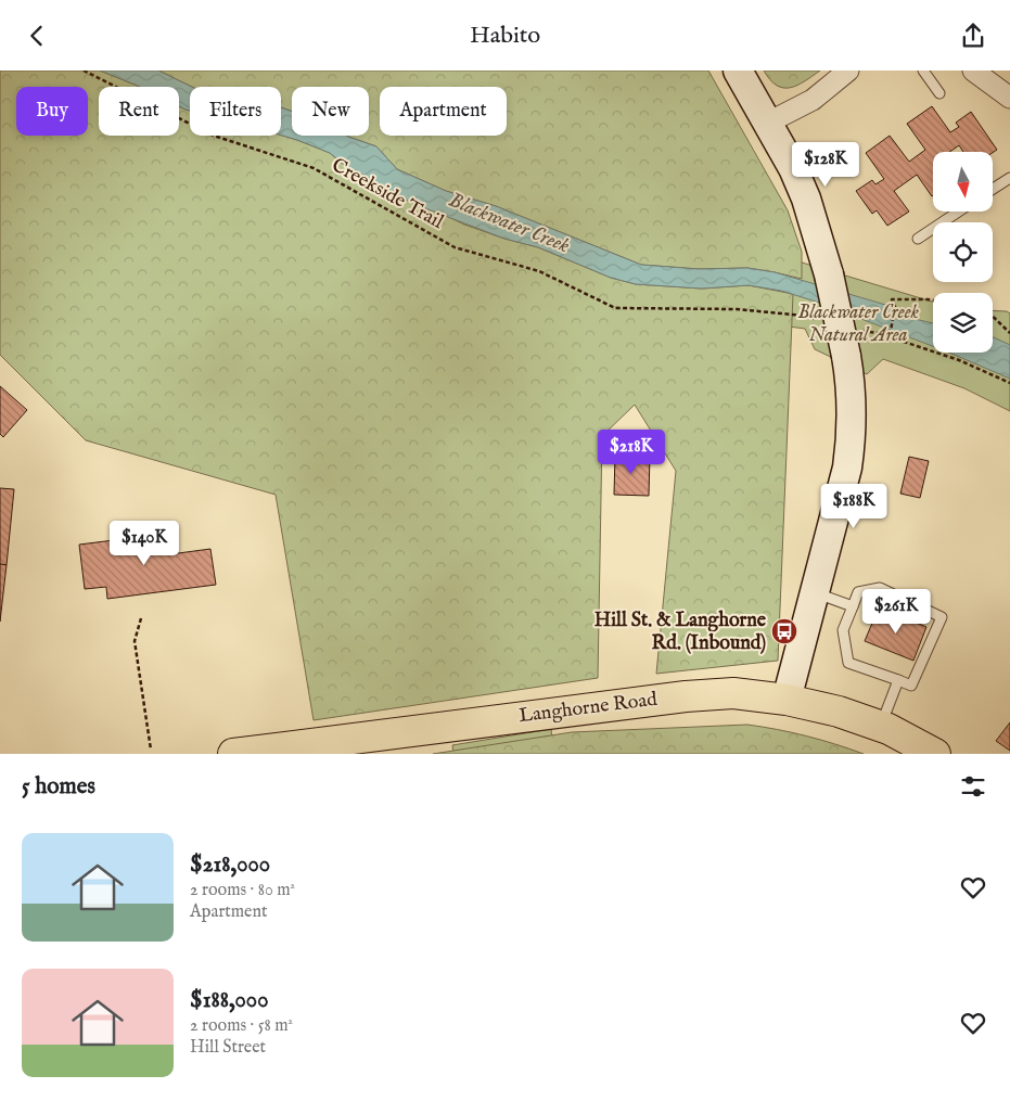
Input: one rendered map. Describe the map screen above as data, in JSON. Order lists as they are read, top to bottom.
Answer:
{
  "streets": {
    "main road": ["Langhorne Road"],
    "path": ["Creekside Trail"]
  },
  "water": ["Blackwater Creek"],
  "parks": ["Blackwater Creek Natural Area"],
  "places": {
    "bus stop": ["Hill St. & Langhorne Rd. (Inbound)"]
  },
  "north": "bottom",
  "page": {
    "header": "Habito",
    "chip": [
      "Buy",
      "Rent",
      "Filters",
      "New",
      "Apartment"
    ],
    "price": [
      "$128K",
      "$218K",
      "$188K",
      "$140K",
      "$261K"
    ],
    "heading": "5 homes",
    "list": [
      {
        "name": "$218,000",
        "note": "2 rooms · 80 m² · Apartment"
      },
      {
        "name": "$188,000",
        "note": "2 rooms · 58 m² · Hill Street"
      }
    ]
  }
}
